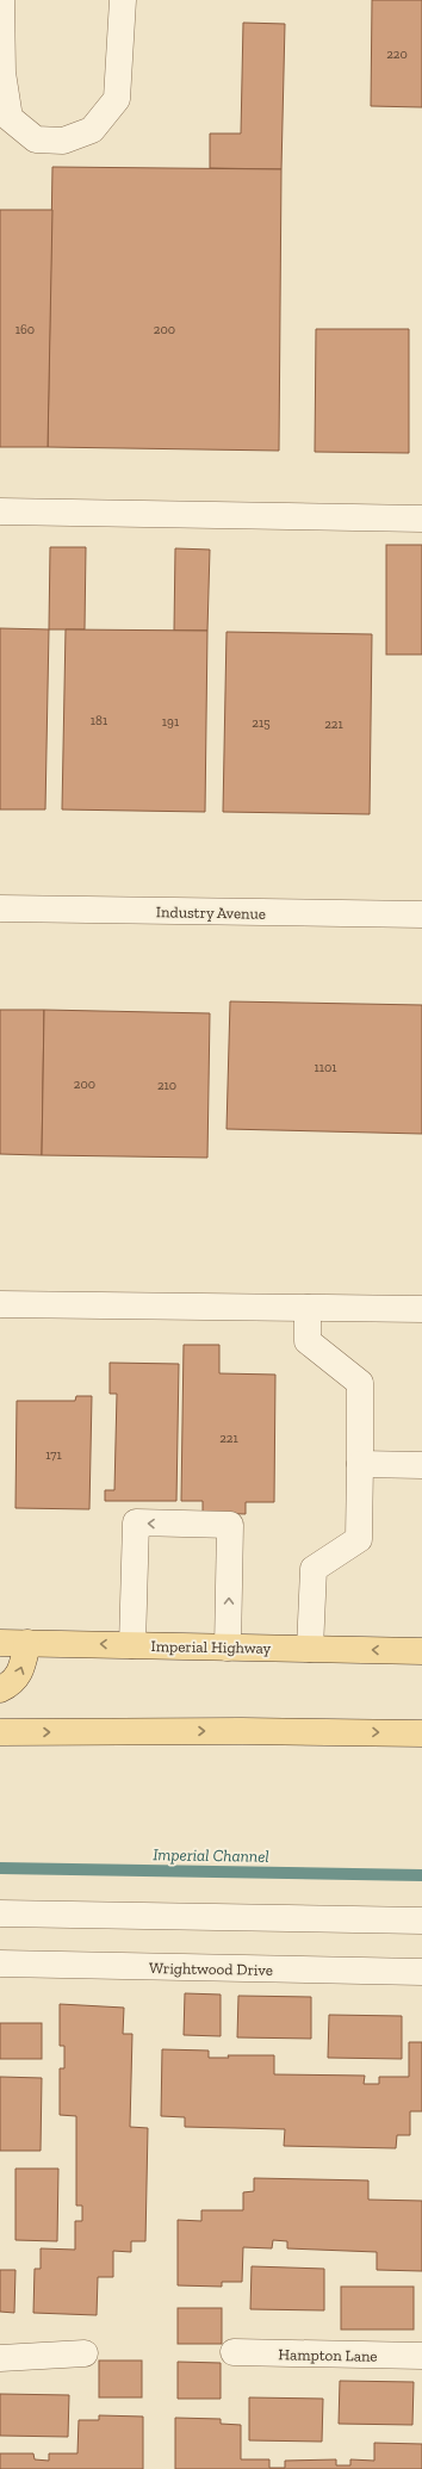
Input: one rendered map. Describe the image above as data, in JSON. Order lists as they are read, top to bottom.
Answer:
{
  "streets": {
    "main road": ["Imperial Highway"],
    "street": ["Industry Avenue", "Wrightwood Drive", "Hampton Lane"]
  },
  "water": ["Imperial Channel"],
  "house_numbers": [
    "220",
    "160",
    "200",
    "181",
    "191",
    "215",
    "221",
    "1101",
    "200",
    "210",
    "221",
    "171"
  ]
}
